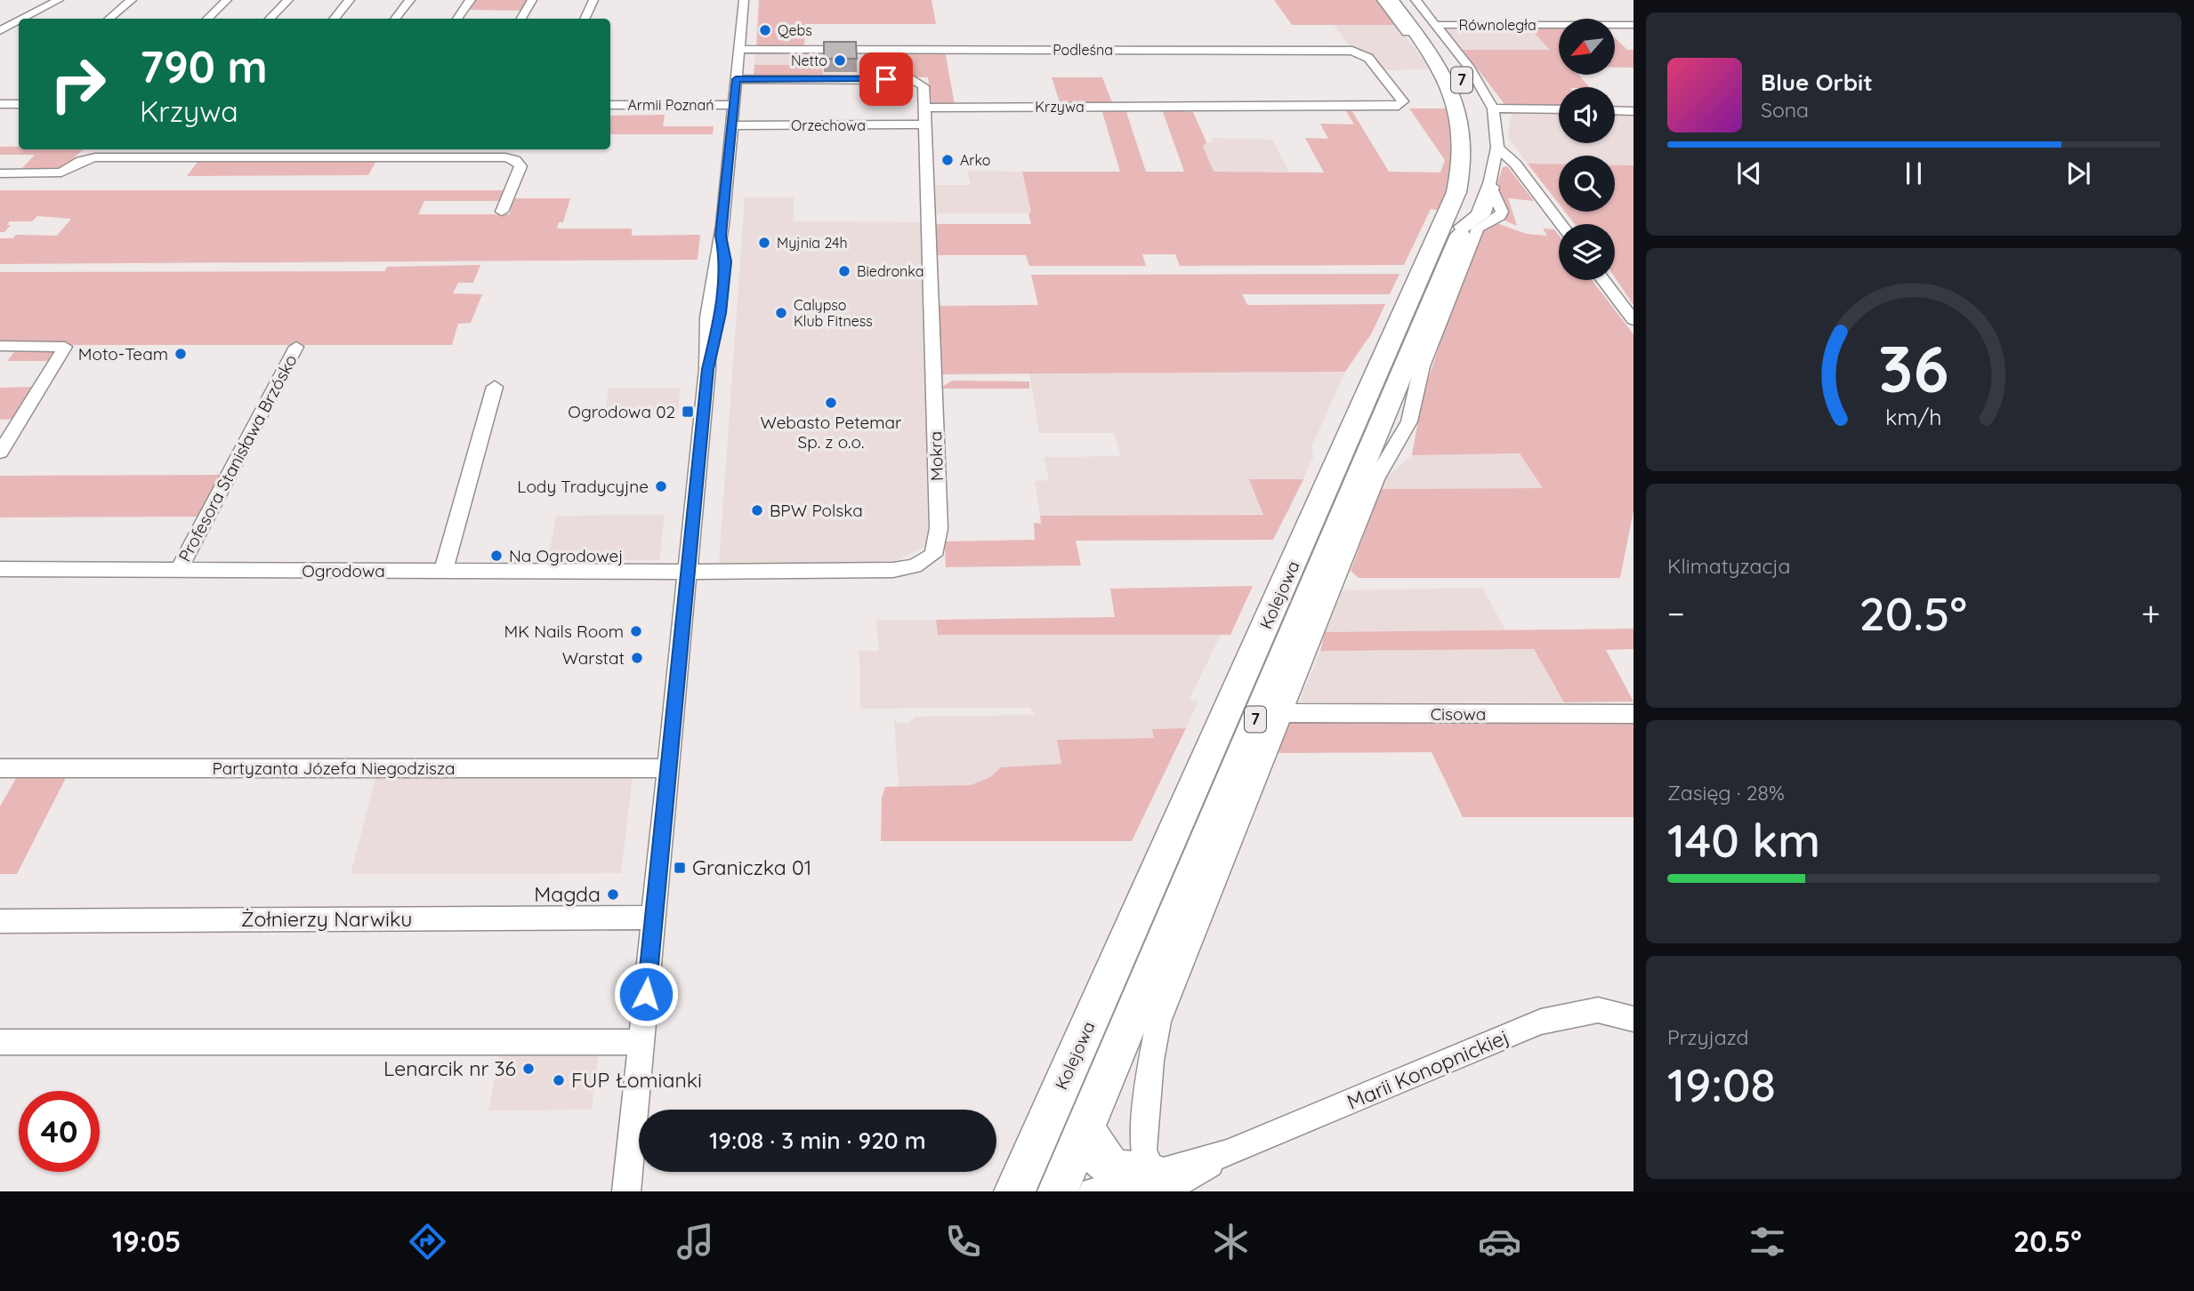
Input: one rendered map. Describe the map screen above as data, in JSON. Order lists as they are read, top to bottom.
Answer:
{
  "streets": {
    "highway": ["7", "Kolejowa"],
    "street": [
      "Równoległa",
      "Podleśna",
      "Armii Poznań",
      "Krzywa",
      "Orzechowa",
      "Mokra",
      "Profesora Stanisława Brzósko",
      "Ogrodowa",
      "Cisowa",
      "Partyzanta Józefa Niegodzisza",
      "Żołnierzy Narwiku",
      "Marii Konopnickiej"
    ]
  },
  "crossings": [
    ["Równoległa", "Kolejowa"],
    ["Podleśna", "Krzywa"],
    ["Krzywa", "Orzechowa"],
    ["Krzywa", "Mokra"],
    ["Orzechowa", "Mokra"],
    ["Mokra", "Ogrodowa"],
    ["Profesora Stanisława Brzósko", "Ogrodowa"]
  ],
  "places": {
    "other": [
      "Qebs",
      "Netto",
      "Arko",
      "Myjnia 24h",
      "Biedronka",
      "Calypso Klub Fitness",
      "Moto-Team",
      "Webasto Petemar Sp. z o.o.",
      "Lody Tradycyjne",
      "BPW Polska",
      "Na Ogrodowej",
      "MK Nails Room",
      "Warstat",
      "Magda",
      "Lenarcik nr 36",
      "FUP Łomianki"
    ],
    "transit": ["Ogrodowa 02", "Graniczka 01"]
  },
  "north": "bottom left",
  "page": {
    "turn": ["790 m", "Krzywa"],
    "song": ["Blue Orbit", "Sona"],
    "tile": [
      "Klimatyzacja",
      ["Zasięg · 28%", "140 km"],
      ["Przyjazd", "19:08"]
    ],
    "heat": ["−", "20.5°", "+"],
    "limit": "40",
    "trip": "19:08 · 3 min · 920 m",
    "tabs": ["19:05", "20.5°"],
    "gauge": ["36", "km/h"]
  }
}
